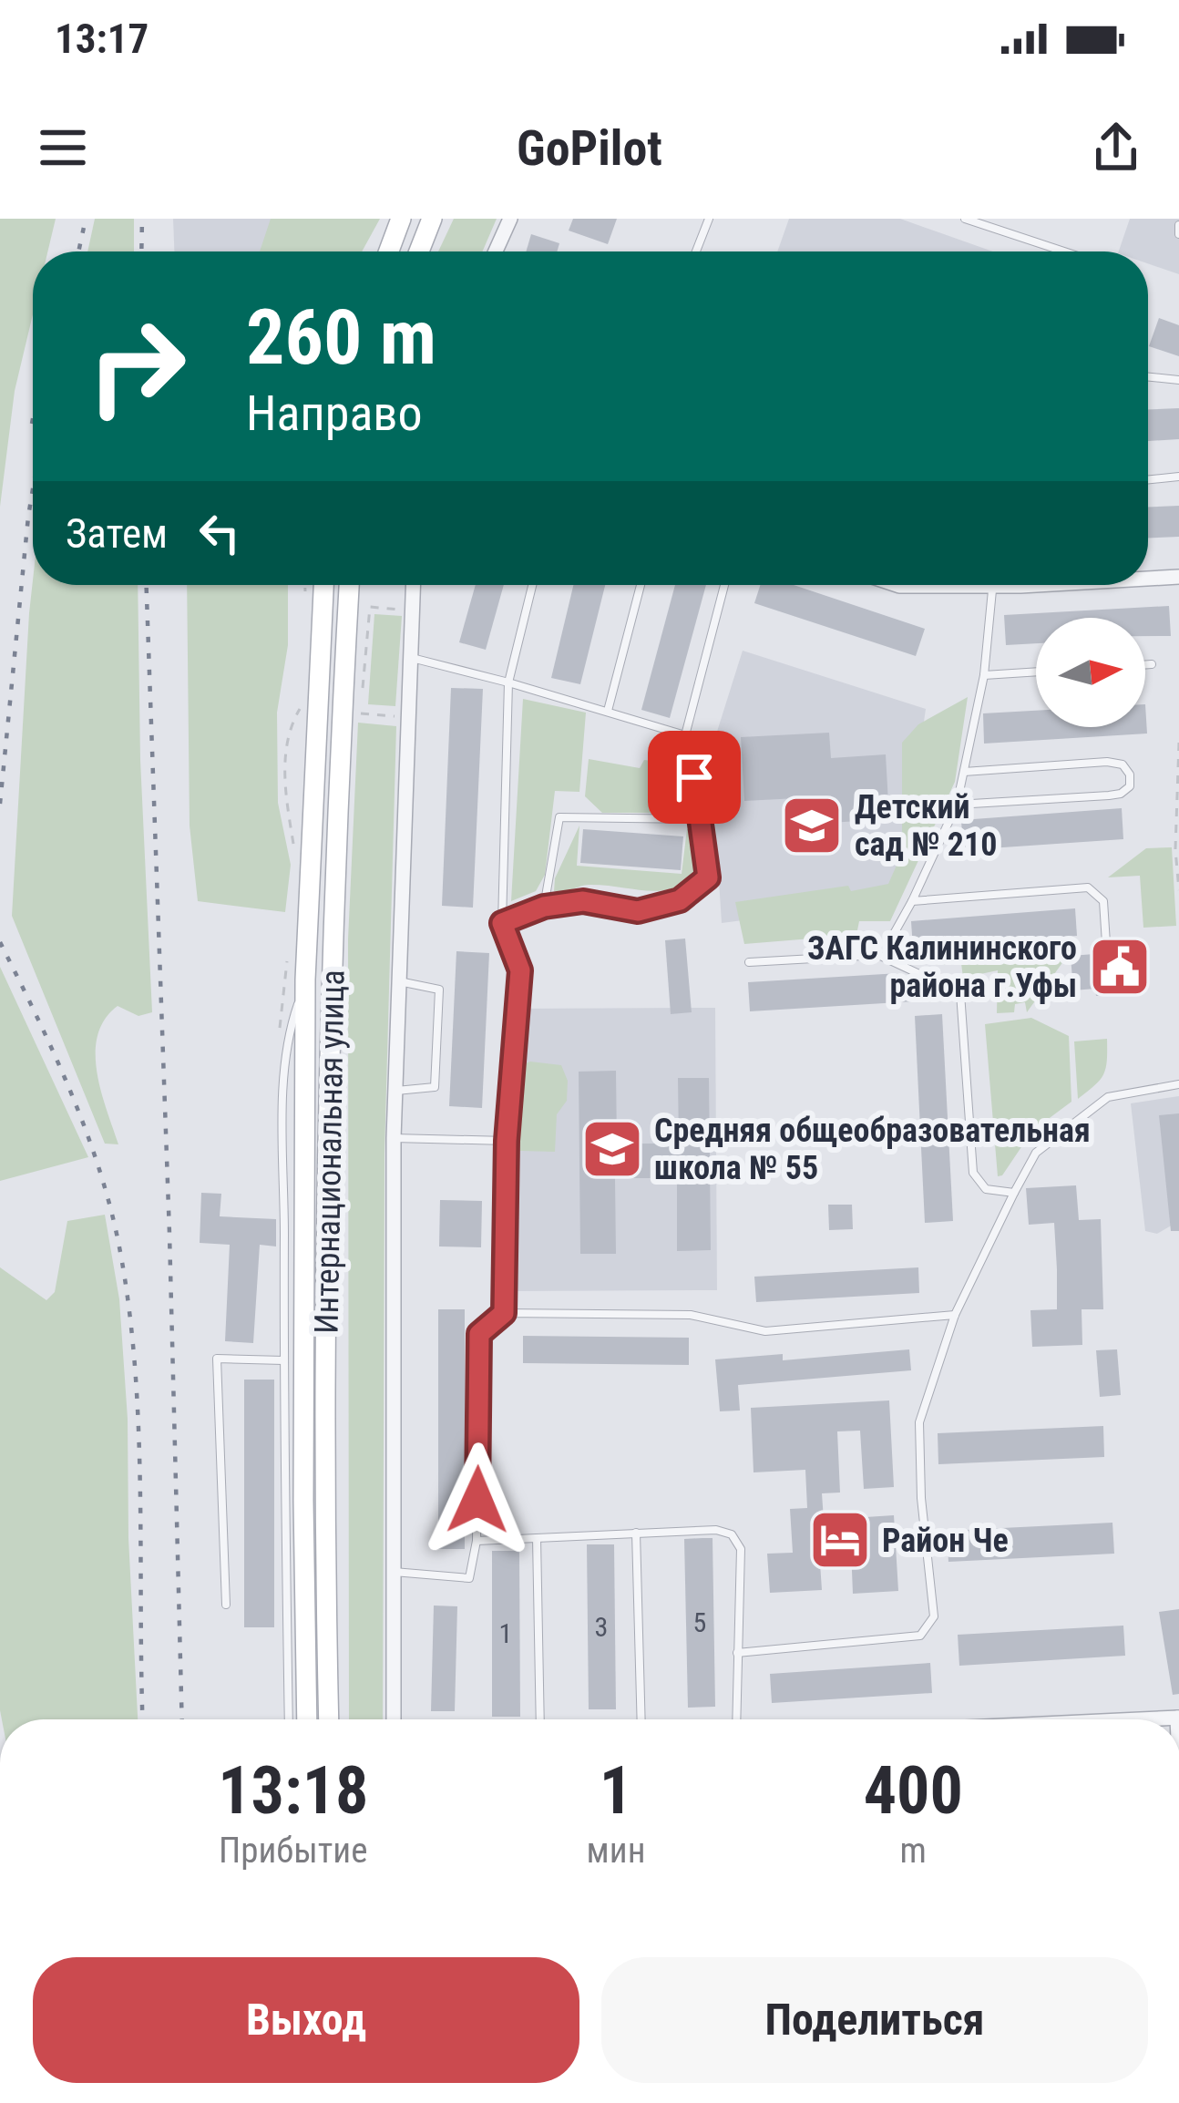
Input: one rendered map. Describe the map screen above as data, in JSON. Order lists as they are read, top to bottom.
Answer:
{
  "streets": {
    "main road": ["Интернациональная улица"]
  },
  "places": {
    "school or university": ["Детский сад № 210", "Средняя общеобразовательная школа № 55"],
    "public building": ["ЗАГС Калининского района г.Уфы"],
    "hotel": ["Район Че"]
  },
  "house_numbers": ["5", "3", "1"],
  "north": "right",
  "page": {
    "status": "13:17",
    "header": "GoPilot",
    "turn": ["260 m", "Направо"],
    "then": "Затем",
    "eta": [
      "13:18",
      "Прибытие",
      "1",
      "мин",
      "400",
      "m"
    ],
    "buttons": ["Выход", "Поделиться"]
  }
}
